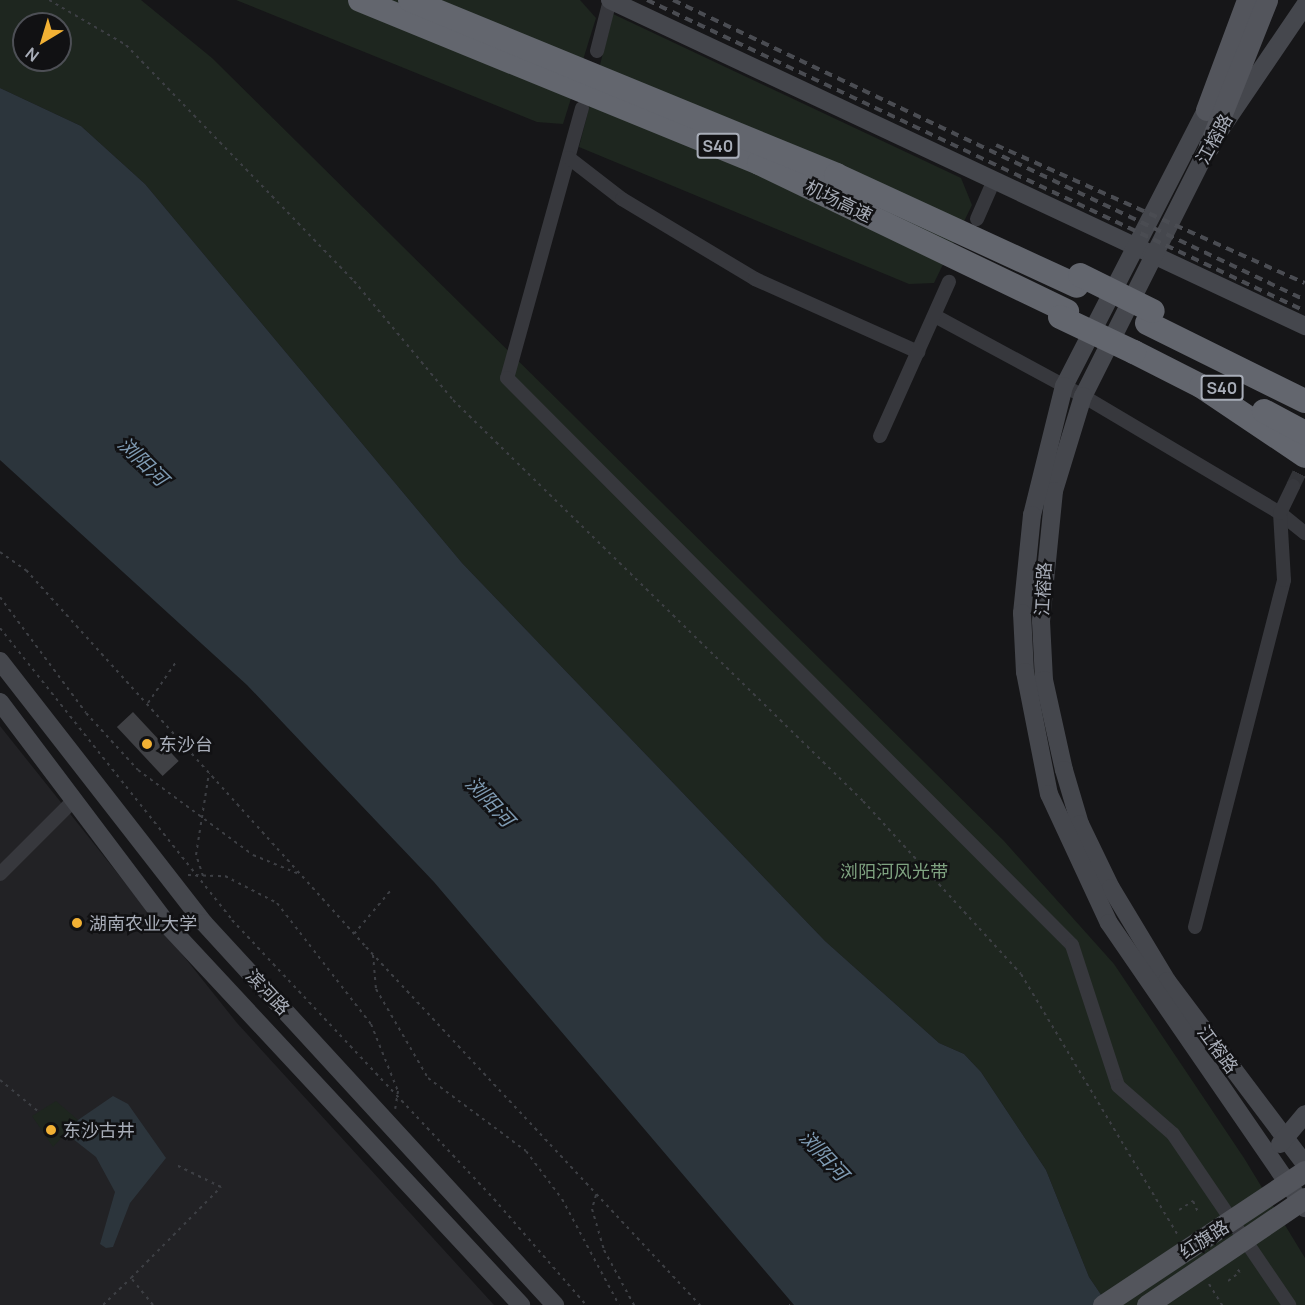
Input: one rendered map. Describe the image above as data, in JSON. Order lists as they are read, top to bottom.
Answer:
{
  "streets": {
    "highway": ["S40", "机场高速"],
    "main road": ["江榕路", "滨河路", "红旗路"]
  },
  "water": ["浏阳河"],
  "parks": ["浏阳河风光带"],
  "places": ["东沙台", "湖南农业大学", "东沙古井"],
  "north": "bottom left"
}
